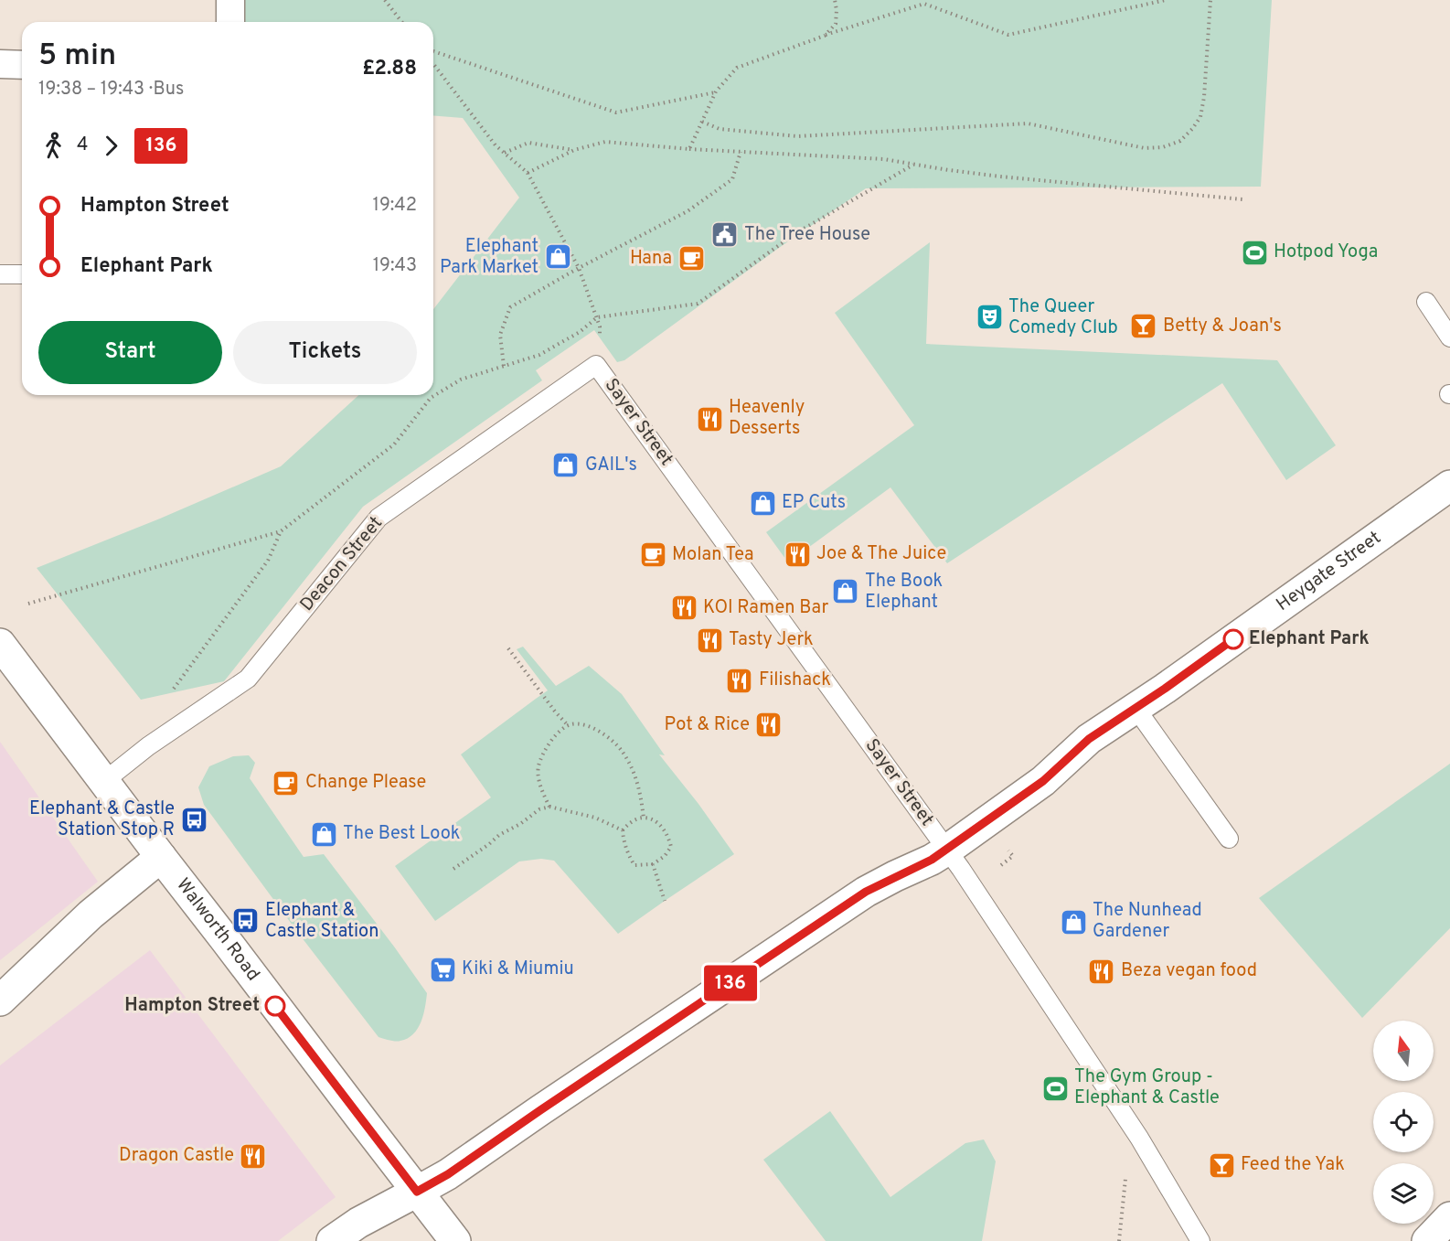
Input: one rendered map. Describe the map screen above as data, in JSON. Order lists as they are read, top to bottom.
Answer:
{
  "streets": {
    "street": ["Heygate Street", "Walworth Road"],
    "lane": ["Sayer Street", "Deacon Street"]
  },
  "crossings": [
    ["Sayer Street", "Deacon Street"],
    ["Sayer Street", "Heygate Street"],
    ["Deacon Street", "Walworth Road"],
    ["Heygate Street", "Walworth Road"]
  ],
  "places": {
    "public building": ["The Tree House"],
    "sports": ["Hotpod Yoga", "The Gym Group - Elephant & Castle"],
    "shop": [
      "Elephant Park Market",
      "GAIL's",
      "EP Cuts",
      "The Book Elephant",
      "The Best Look",
      "The Nunhead Gardener"
    ],
    "cafe": ["Hana", "Molan Tea", "Change Please"],
    "theatre": ["The Queer Comedy Club"],
    "bar": ["Betty & Joan's", "Feed the Yak"],
    "restaurant": [
      "Heavenly Desserts",
      "Joe & The Juice",
      "KOI Ramen Bar",
      "Tasty Jerk",
      "Filishack",
      "Pot & Rice",
      "Beza vegan food",
      "Dragon Castle"
    ],
    "other": ["Elephant Park", "Hampton Street"],
    "bus stop": ["Elephant & Castle Station Stop R", "Elephant & Castle Station"],
    "supermarket": ["Kiki & Miumiu"]
  },
  "lines": ["bus line 136"],
  "north": "top",
  "page": {
    "on_map": "136",
    "heading": ["5 min", "19:38 – 19:43 · Bus", "£2.88"],
    "legs": ["4", "136"],
    "list": [
      {
        "name": "Hampton Street",
        "value": "19:42"
      },
      {
        "name": "Elephant Park",
        "value": "19:43"
      }
    ],
    "buttons": ["Start", "Tickets"]
  }
}
